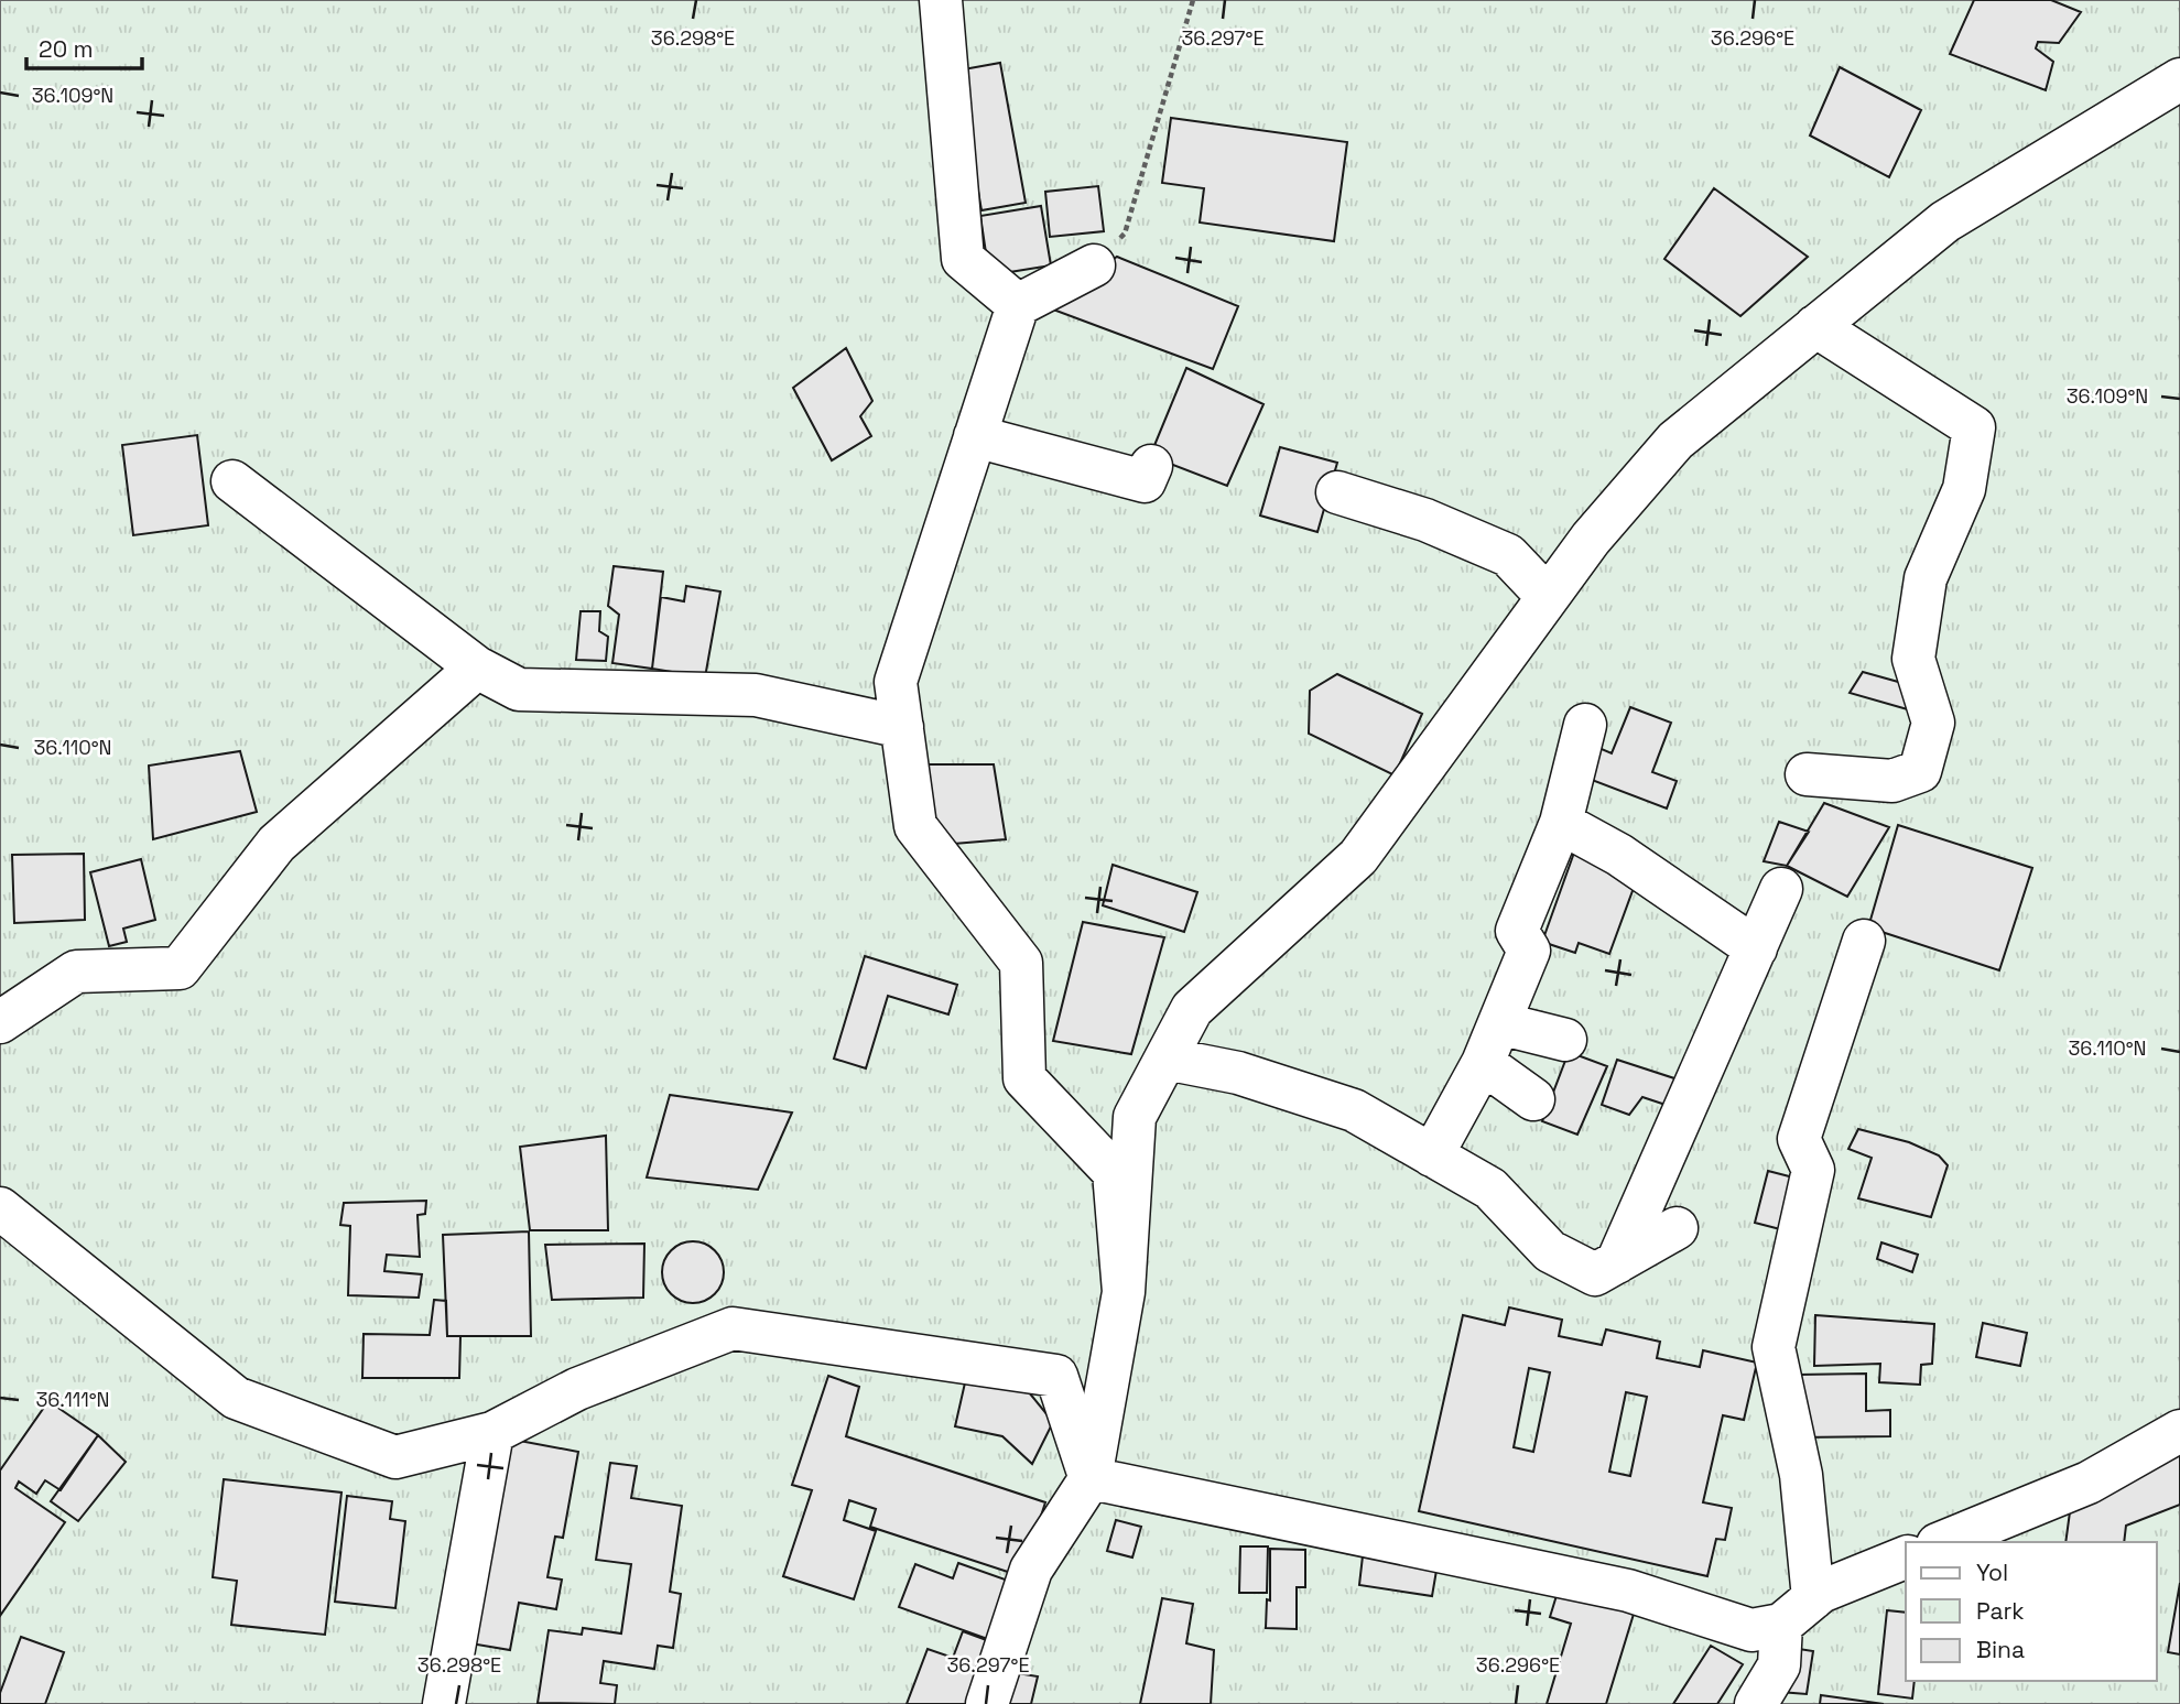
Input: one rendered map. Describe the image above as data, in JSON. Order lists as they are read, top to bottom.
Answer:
{
  "legend": ["Yol", "Park", "Bina"],
  "scale_bar": "20 m",
  "coordinates": [
    "36.298°E",
    "36.297°E",
    "36.296°E",
    "36.109°N",
    "36.110°N",
    "36.111°N"
  ]
}
